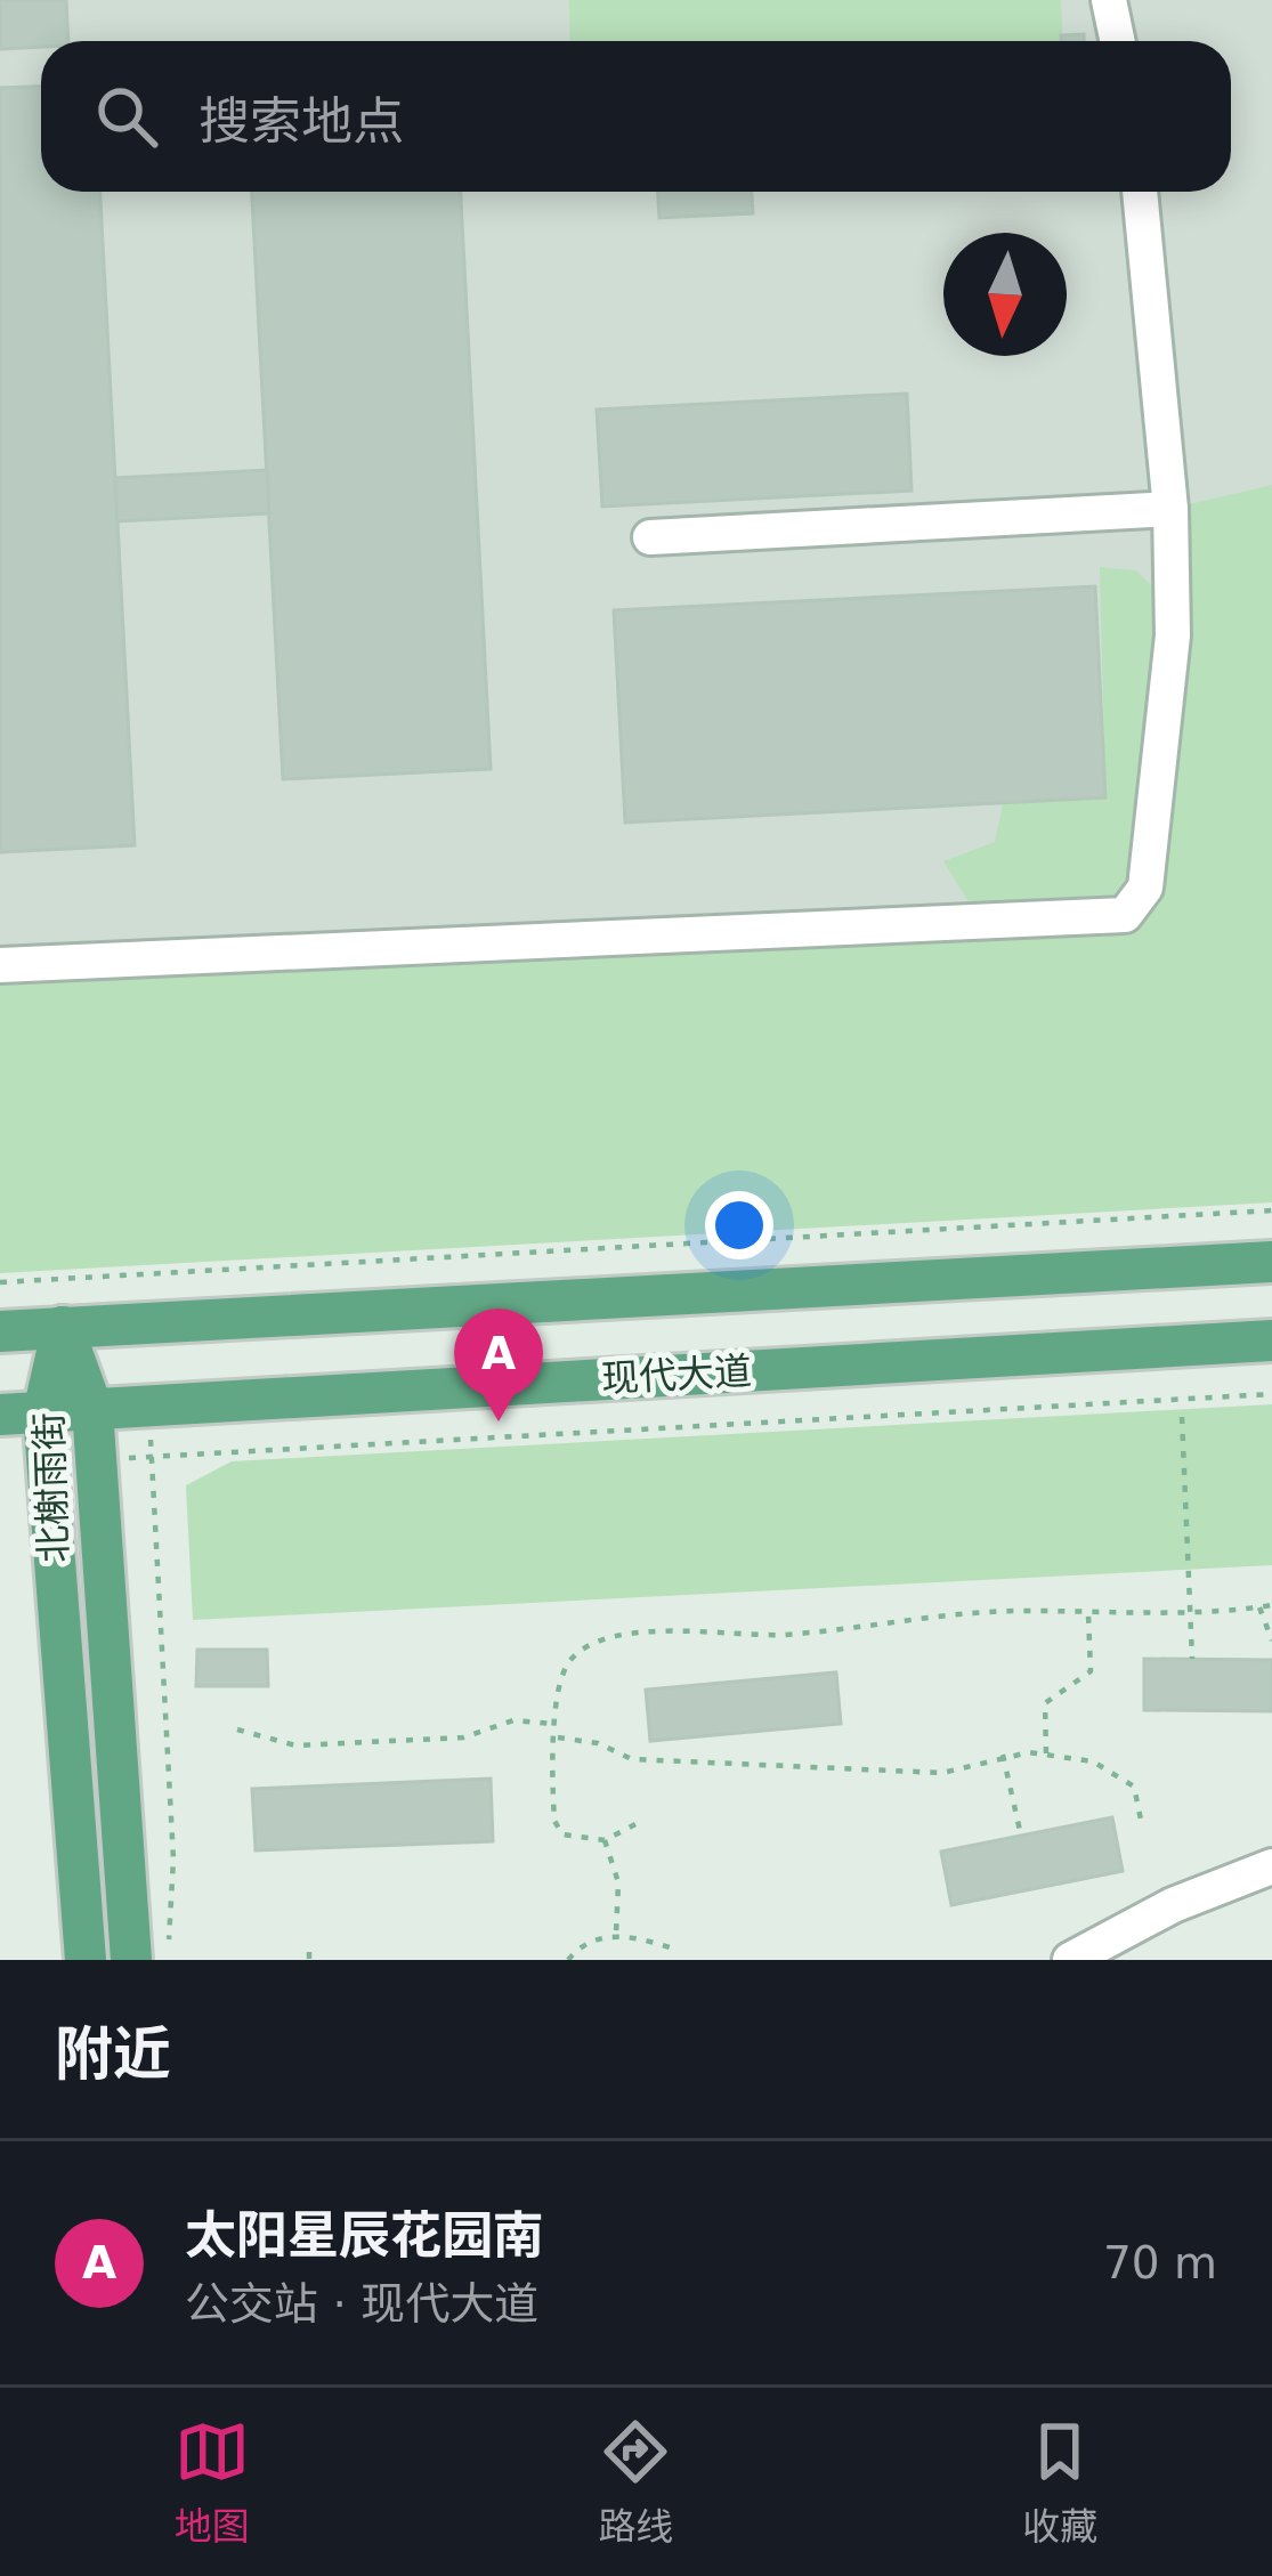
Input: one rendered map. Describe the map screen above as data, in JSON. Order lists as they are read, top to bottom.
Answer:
{
  "streets": {
    "main road": ["现代大道", "北榭雨街"]
  },
  "crossings": [
    ["现代大道", "北榭雨街"]
  ],
  "north": "bottom",
  "page": {
    "search": "搜索地点",
    "pins": "A",
    "heading": "附近",
    "list": [
      {
        "mark": "A",
        "name": "太阳星辰花园南",
        "note": "公交站 · 现代大道",
        "value": "70 m"
      }
    ],
    "nav": ["地图", "路线", "收藏"]
  }
}
